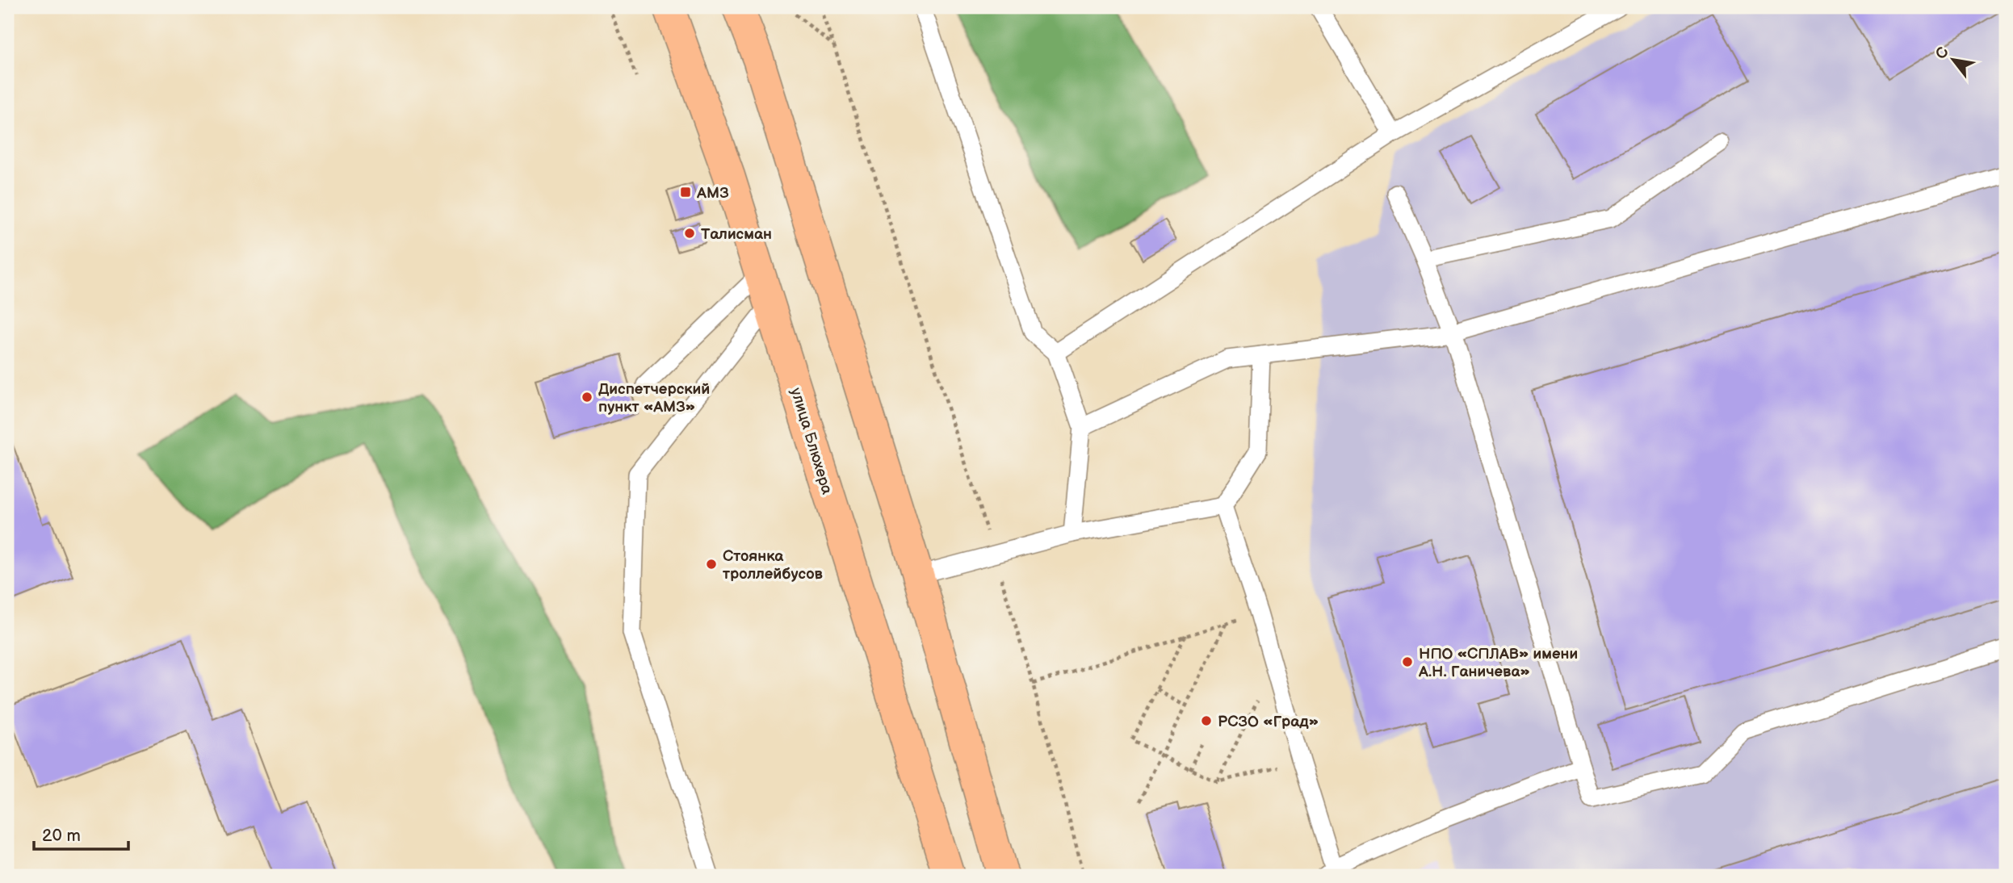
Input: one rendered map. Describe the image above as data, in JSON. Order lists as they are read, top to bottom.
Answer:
{
  "streets": {
    "main road": ["улица Блюхера"]
  },
  "places": {
    "transit": ["АМЗ"],
    "other": [
      "Талисман",
      "Диспетчерский пункт «АМЗ»",
      "Стоянка троллейбусов",
      "НПО «СПЛАВ» имени А.Н. Ганичева»",
      "РСЗО «Град»"
    ]
  },
  "scale_bar": "20 m",
  "north": "top left"
}
